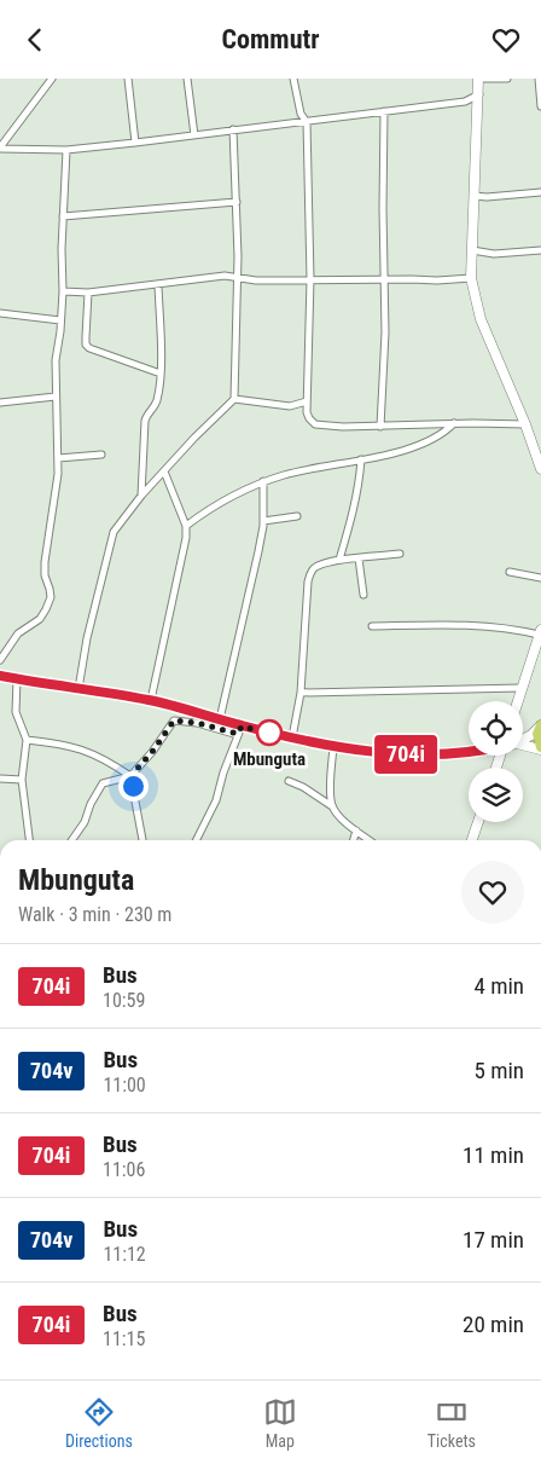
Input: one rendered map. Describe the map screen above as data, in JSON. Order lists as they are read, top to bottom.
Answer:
{
  "places": ["Mbunguta"],
  "lines": ["bus line 704i"],
  "page": {
    "header": "Commutr",
    "on_map": "704i",
    "heading": ["Mbunguta", "Walk · 3 min · 230 m"],
    "list": [
      {
        "mark": "704i",
        "name": "Bus",
        "note": "10:59",
        "value": "4 min"
      },
      {
        "mark": "704v",
        "name": "Bus",
        "note": "11:00",
        "value": "5 min"
      },
      {
        "mark": "704i",
        "name": "Bus",
        "note": "11:06",
        "value": "11 min"
      },
      {
        "mark": "704v",
        "name": "Bus",
        "note": "11:12",
        "value": "17 min"
      },
      {
        "mark": "704i",
        "name": "Bus",
        "note": "11:15",
        "value": "20 min"
      }
    ],
    "tabs": ["Directions", "Map", "Tickets"]
  }
}
